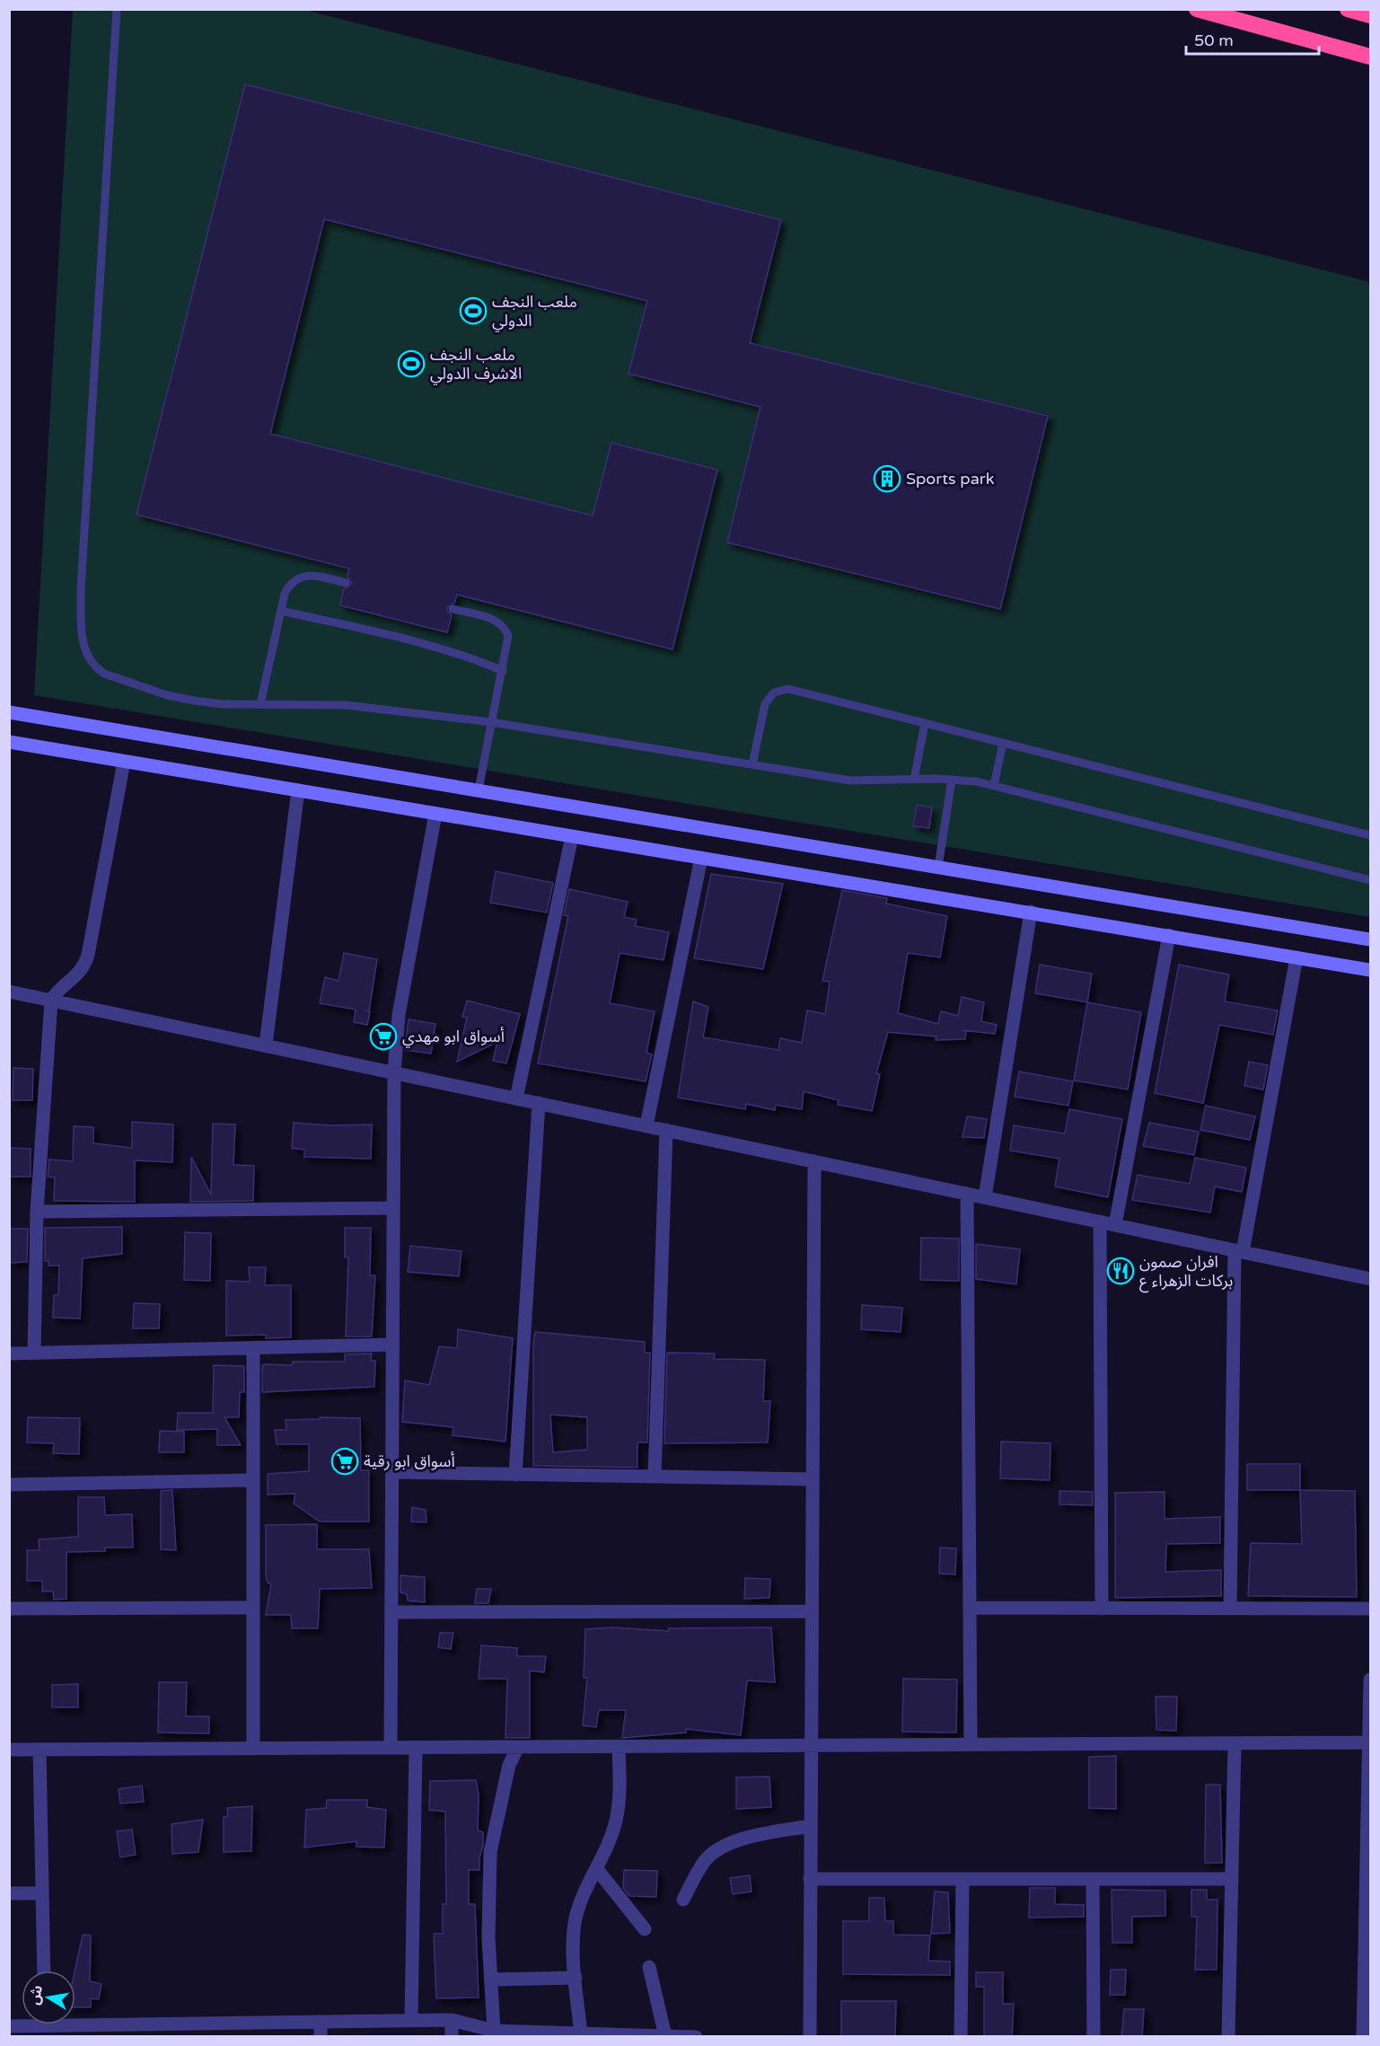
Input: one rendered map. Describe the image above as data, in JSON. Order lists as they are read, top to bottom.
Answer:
{
  "places": {
    "sports": ["ملعب النجف الدولي", "ملعب النجف الاشرف الدولي"],
    "building": ["Sports park"],
    "supermarket": ["أسواق ابو مهدي", "أسواق ابو رقية"],
    "restaurant": ["افران صمون بركات الزهراء ع"]
  },
  "scale_bar": "50 m",
  "north": "left"
}
